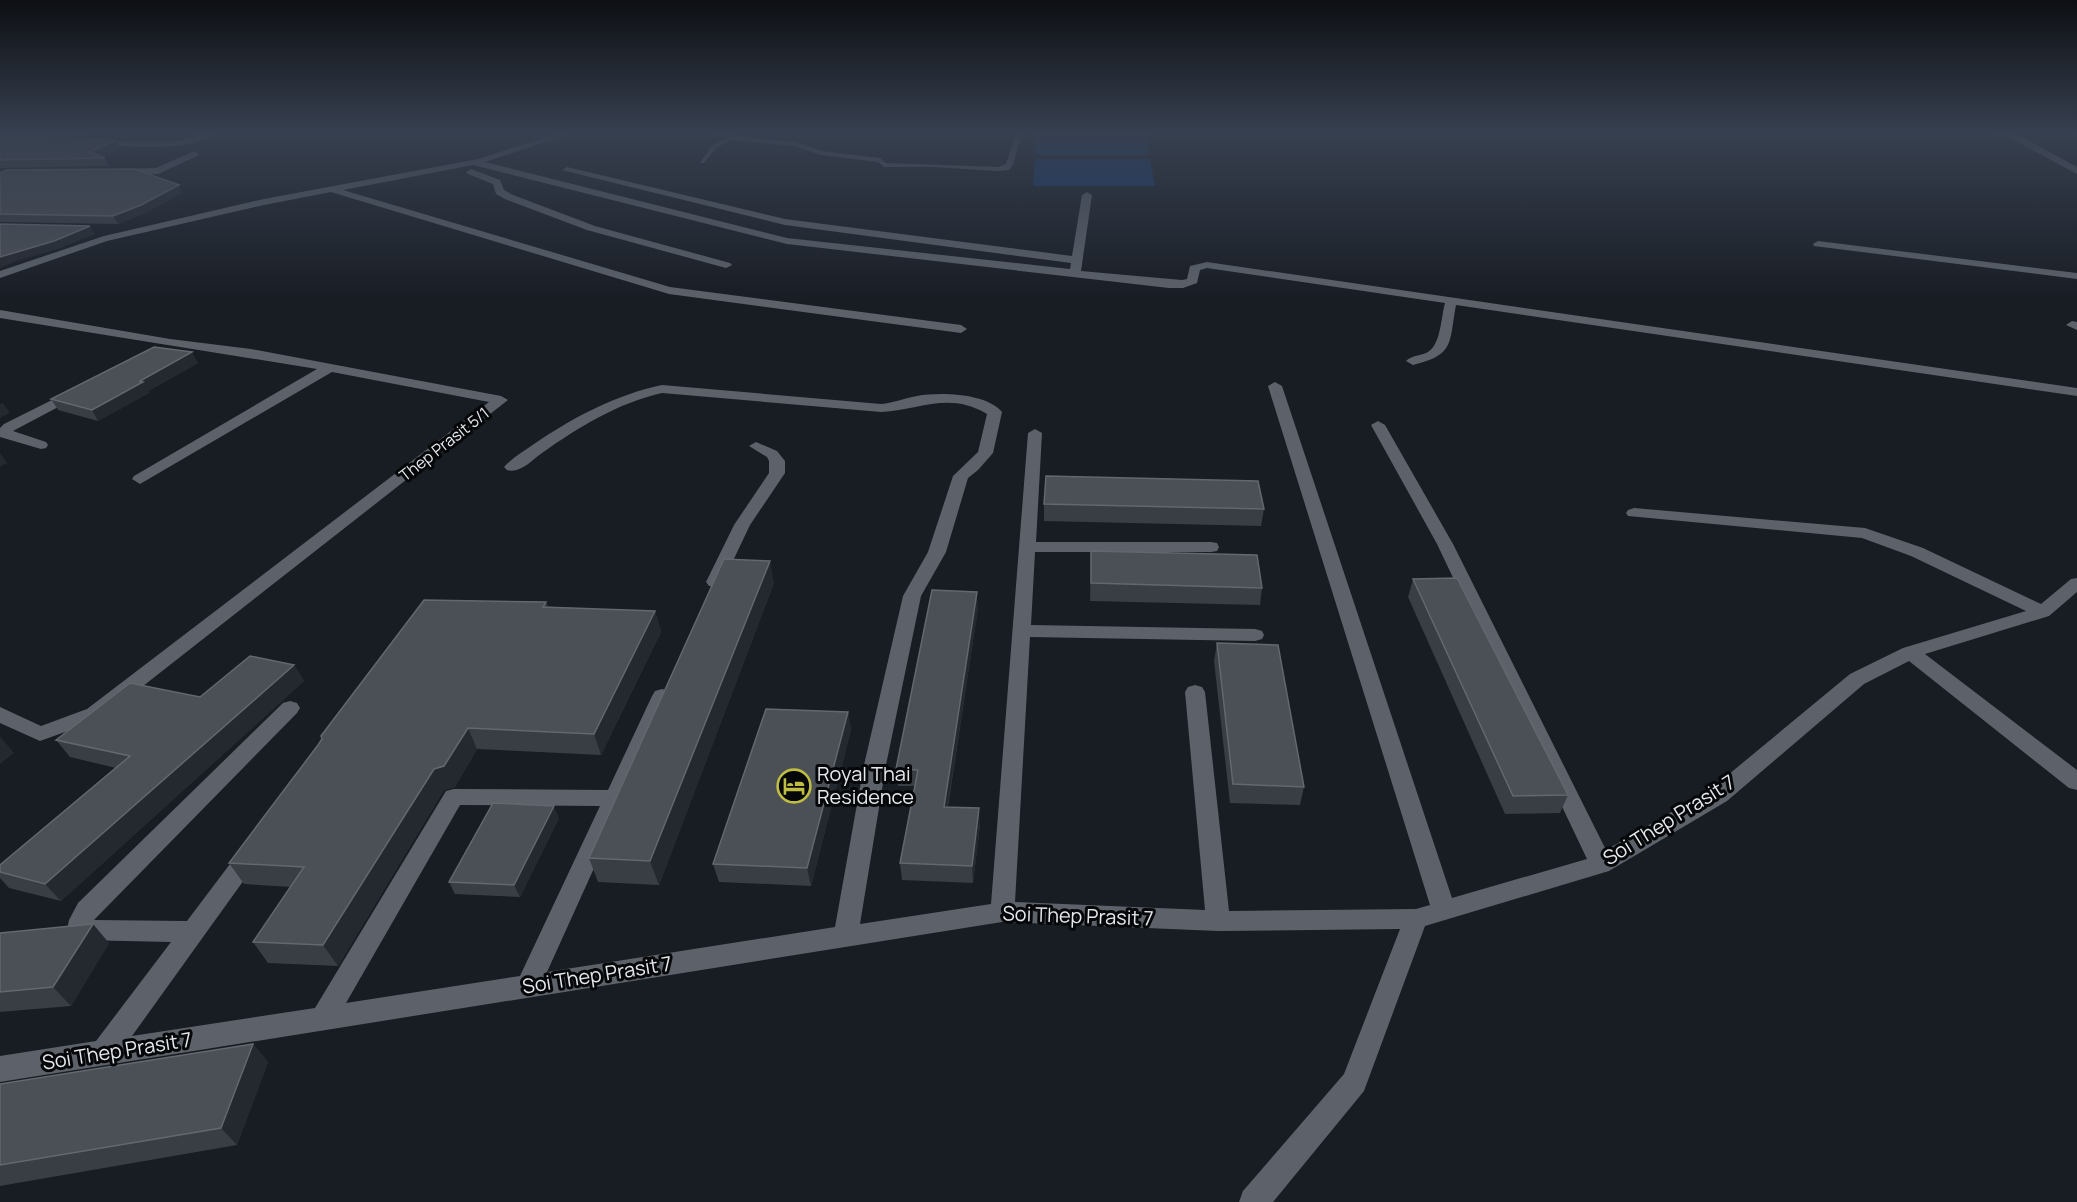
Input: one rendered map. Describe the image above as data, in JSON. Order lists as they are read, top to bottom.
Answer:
{
  "streets": {
    "street": ["Thep Prasit 5/1", "Soi Thep Prasit 7"]
  },
  "places": {
    "hotel": ["Royal Thai Residence"]
  }
}
